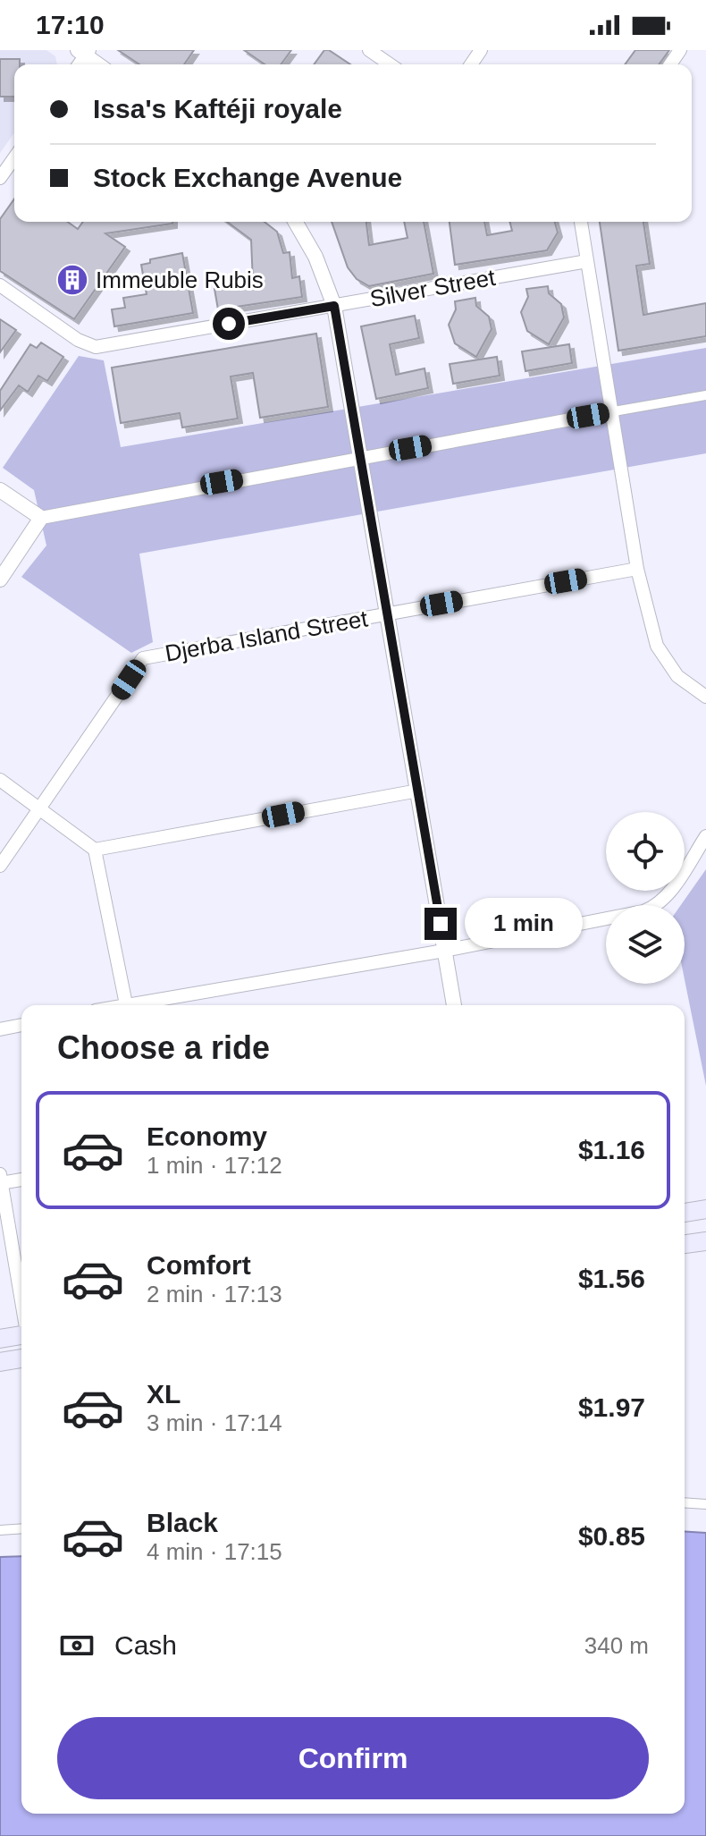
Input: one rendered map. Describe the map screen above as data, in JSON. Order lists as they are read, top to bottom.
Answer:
{
  "streets": {
    "street": ["Silver Street", "Djerba Island Street"]
  },
  "places": {
    "building": ["Immeuble Rubis"]
  },
  "page": {
    "status": "17:10",
    "banner": ["Issa's Kaftéji royale", "Stock Exchange Avenue"],
    "bubble": "1 min",
    "heading": "Choose a ride",
    "list": [
      {
        "name": "Economy",
        "note": "1 min · 17:12",
        "value": "$1.16"
      },
      {
        "name": "Comfort",
        "note": "2 min · 17:13",
        "value": "$1.56"
      },
      {
        "name": "XL",
        "note": "3 min · 17:14",
        "value": "$1.97"
      },
      {
        "name": "Black",
        "note": "4 min · 17:15",
        "value": "$0.85"
      }
    ],
    "pay": ["Cash", "340 m"],
    "buttons": "Confirm"
  }
}
